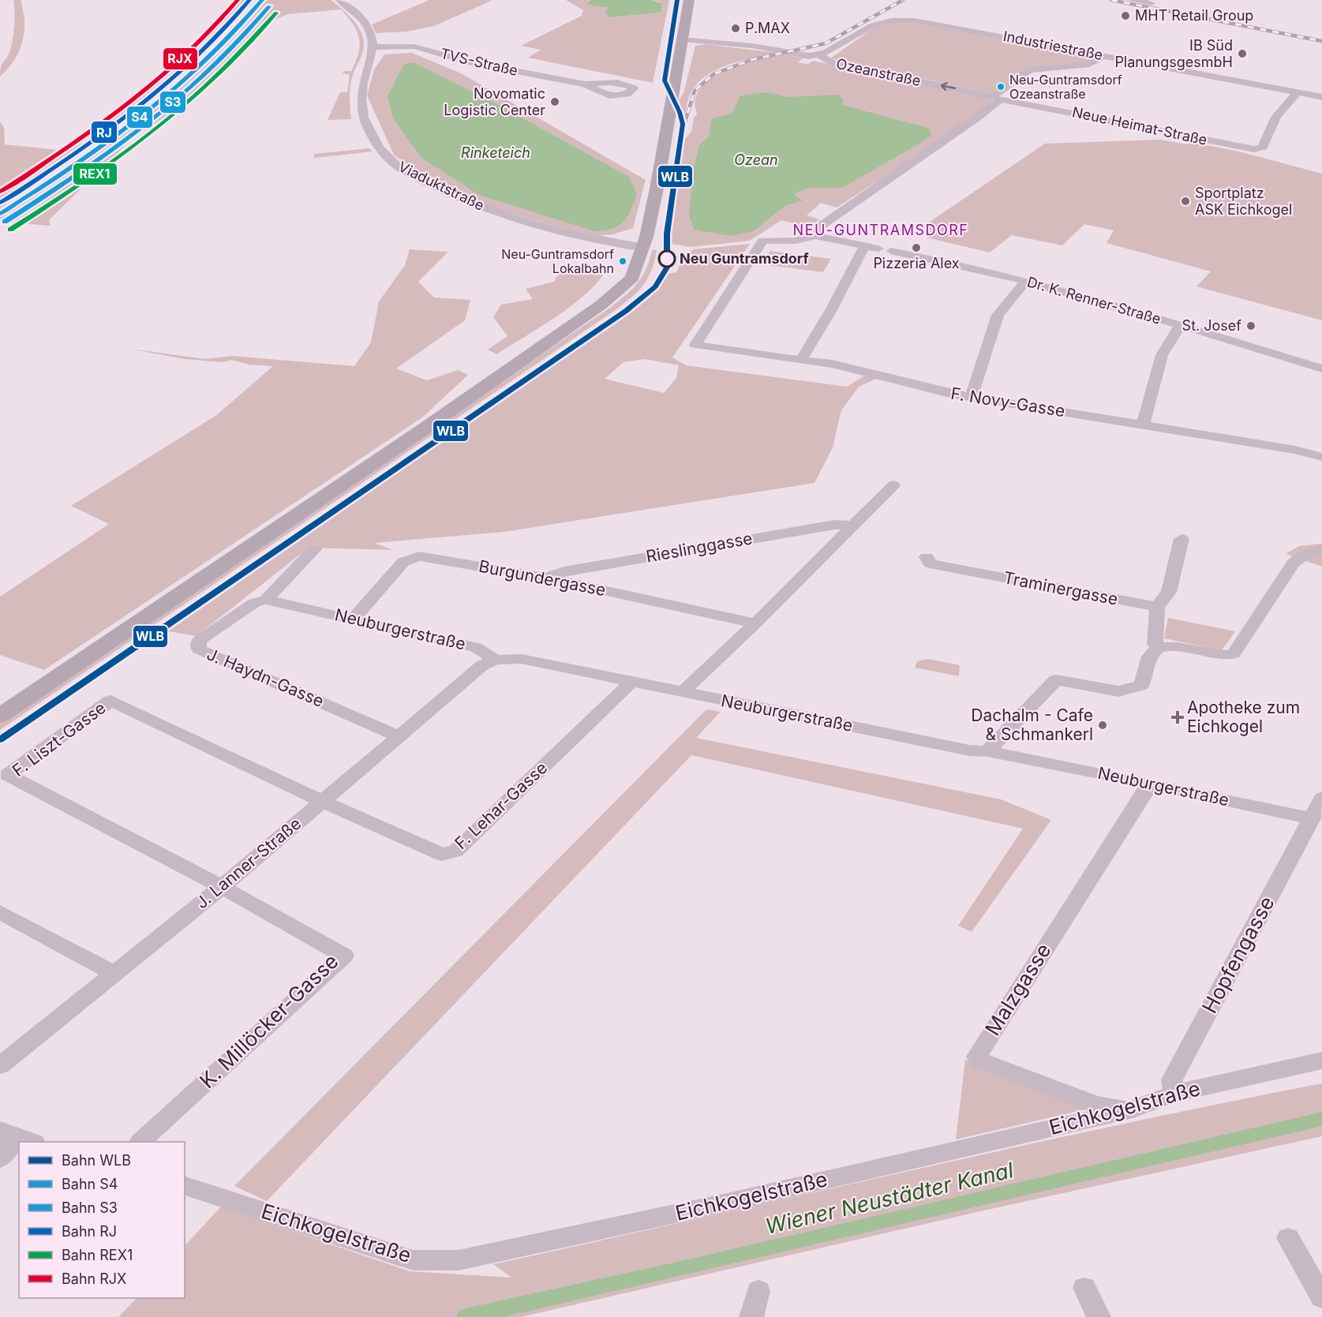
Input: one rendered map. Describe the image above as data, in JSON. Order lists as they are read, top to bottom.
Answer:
{
  "streets": {
    "street": [
      "Industriestraße",
      "TVS-Straße",
      "Ozeanstraße",
      "Neue Heimat-Straße",
      "Viaduktstraße",
      "Dr. K. Renner-Straße",
      "F. Novy-Gasse",
      "Rieslinggasse",
      "Burgundergasse",
      "Traminergasse",
      "Neuburgerstraße",
      "J. Haydn-Gasse",
      "F. Liszt-Gasse",
      "F. Lehar-Gasse",
      "J. Lanner-Straße",
      "Hopfengasse",
      "Malzgasse",
      "K. Millöcker-Gasse",
      "Eichkogelstraße"
    ]
  },
  "crossings": [
    ["Industriestraße", "Ozeanstraße"],
    ["Industriestraße", "Neue Heimat-Straße"],
    ["TVS-Straße", "Viaduktstraße"],
    ["Ozeanstraße", "Neue Heimat-Straße"],
    ["Rieslinggasse", "Burgundergasse"],
    ["Burgundergasse", "Neuburgerstraße"],
    ["Neuburgerstraße", "J. Haydn-Gasse"],
    ["Neuburgerstraße", "F. Lehar-Gasse"],
    ["Neuburgerstraße", "J. Lanner-Straße"],
    ["Neuburgerstraße", "Hopfengasse"],
    ["Neuburgerstraße", "Malzgasse"],
    ["J. Haydn-Gasse", "J. Lanner-Straße"],
    ["F. Liszt-Gasse", "F. Lehar-Gasse"],
    ["F. Liszt-Gasse", "J. Lanner-Straße"],
    ["F. Liszt-Gasse", "K. Millöcker-Gasse"],
    ["F. Lehar-Gasse", "J. Lanner-Straße"],
    ["J. Lanner-Straße", "K. Millöcker-Gasse"],
    ["Hopfengasse", "Eichkogelstraße"],
    ["Malzgasse", "Eichkogelstraße"]
  ],
  "one_way": ["Ozeanstraße"],
  "districts": ["NEU-GUNTRAMSDORF"],
  "water": ["Rinketeich", "Ozean", "Wiener Neustädter Kanal"],
  "places": {
    "other": [
      "MHT Retail Group",
      "P.MAX",
      "IB Süd PlanungsgesmbH",
      "Neu-Guntramsdorf Ozeanstraße",
      "Novomatic Logistic Center",
      "Sportplatz ASK Eichkogel",
      "Pizzeria Alex",
      "Neu Guntramsdorf",
      "Neu-Guntramsdorf Lokalbahn",
      "St. Josef",
      "Dachalm - Cafe & Schmankerl"
    ],
    "health": ["Apotheke zum Eichkogel"]
  },
  "lines": [
    "rail line WLB",
    "rail line S4",
    "rail line RJ",
    "rail line RJX",
    "rail line S3",
    "rail line REX1"
  ],
  "legend": [
    "Bahn WLB",
    "Bahn S4",
    "Bahn S3",
    "Bahn RJ",
    "Bahn REX1",
    "Bahn RJX"
  ]
}
